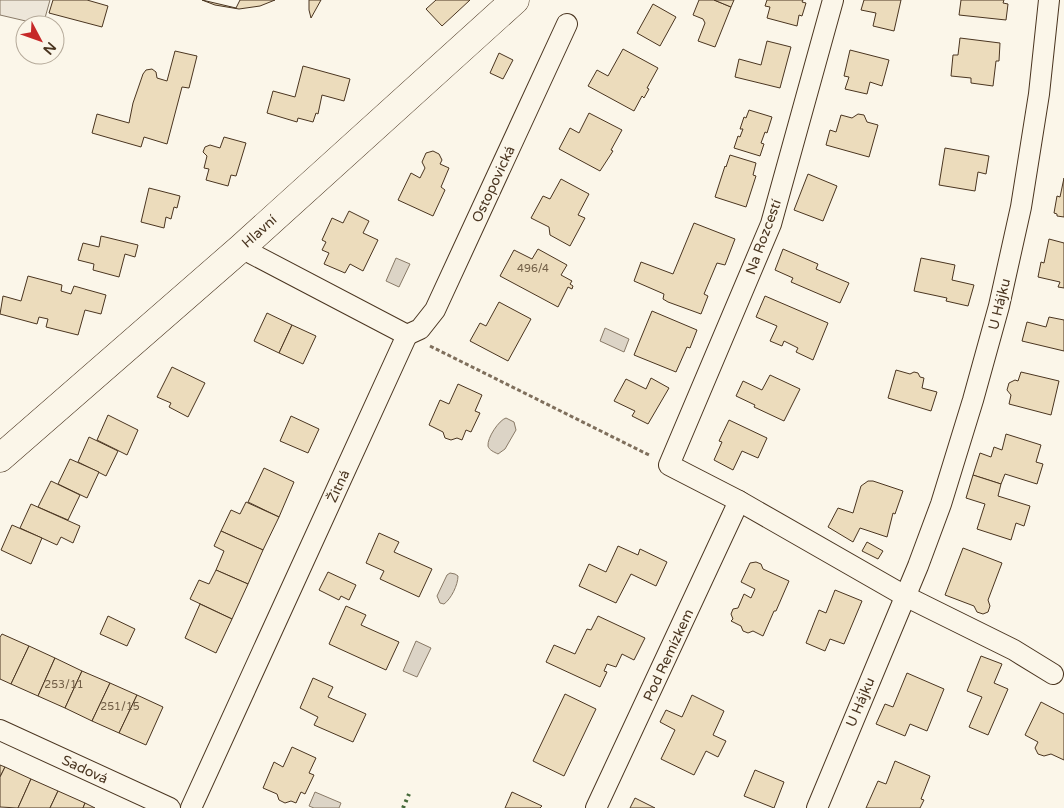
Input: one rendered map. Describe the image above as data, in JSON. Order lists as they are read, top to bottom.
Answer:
{
  "streets": {
    "street": [
      "Ostopovická",
      "Hlavní",
      "Na Rozcestí",
      "U Hájku",
      "Žitná",
      "Pod Remízkem",
      "Sadová"
    ]
  },
  "crossings": [
    ["Ostopovická", "Žitná"]
  ],
  "house_numbers": ["496/4", "253/11", "251/15"],
  "north": "bottom right"
}
